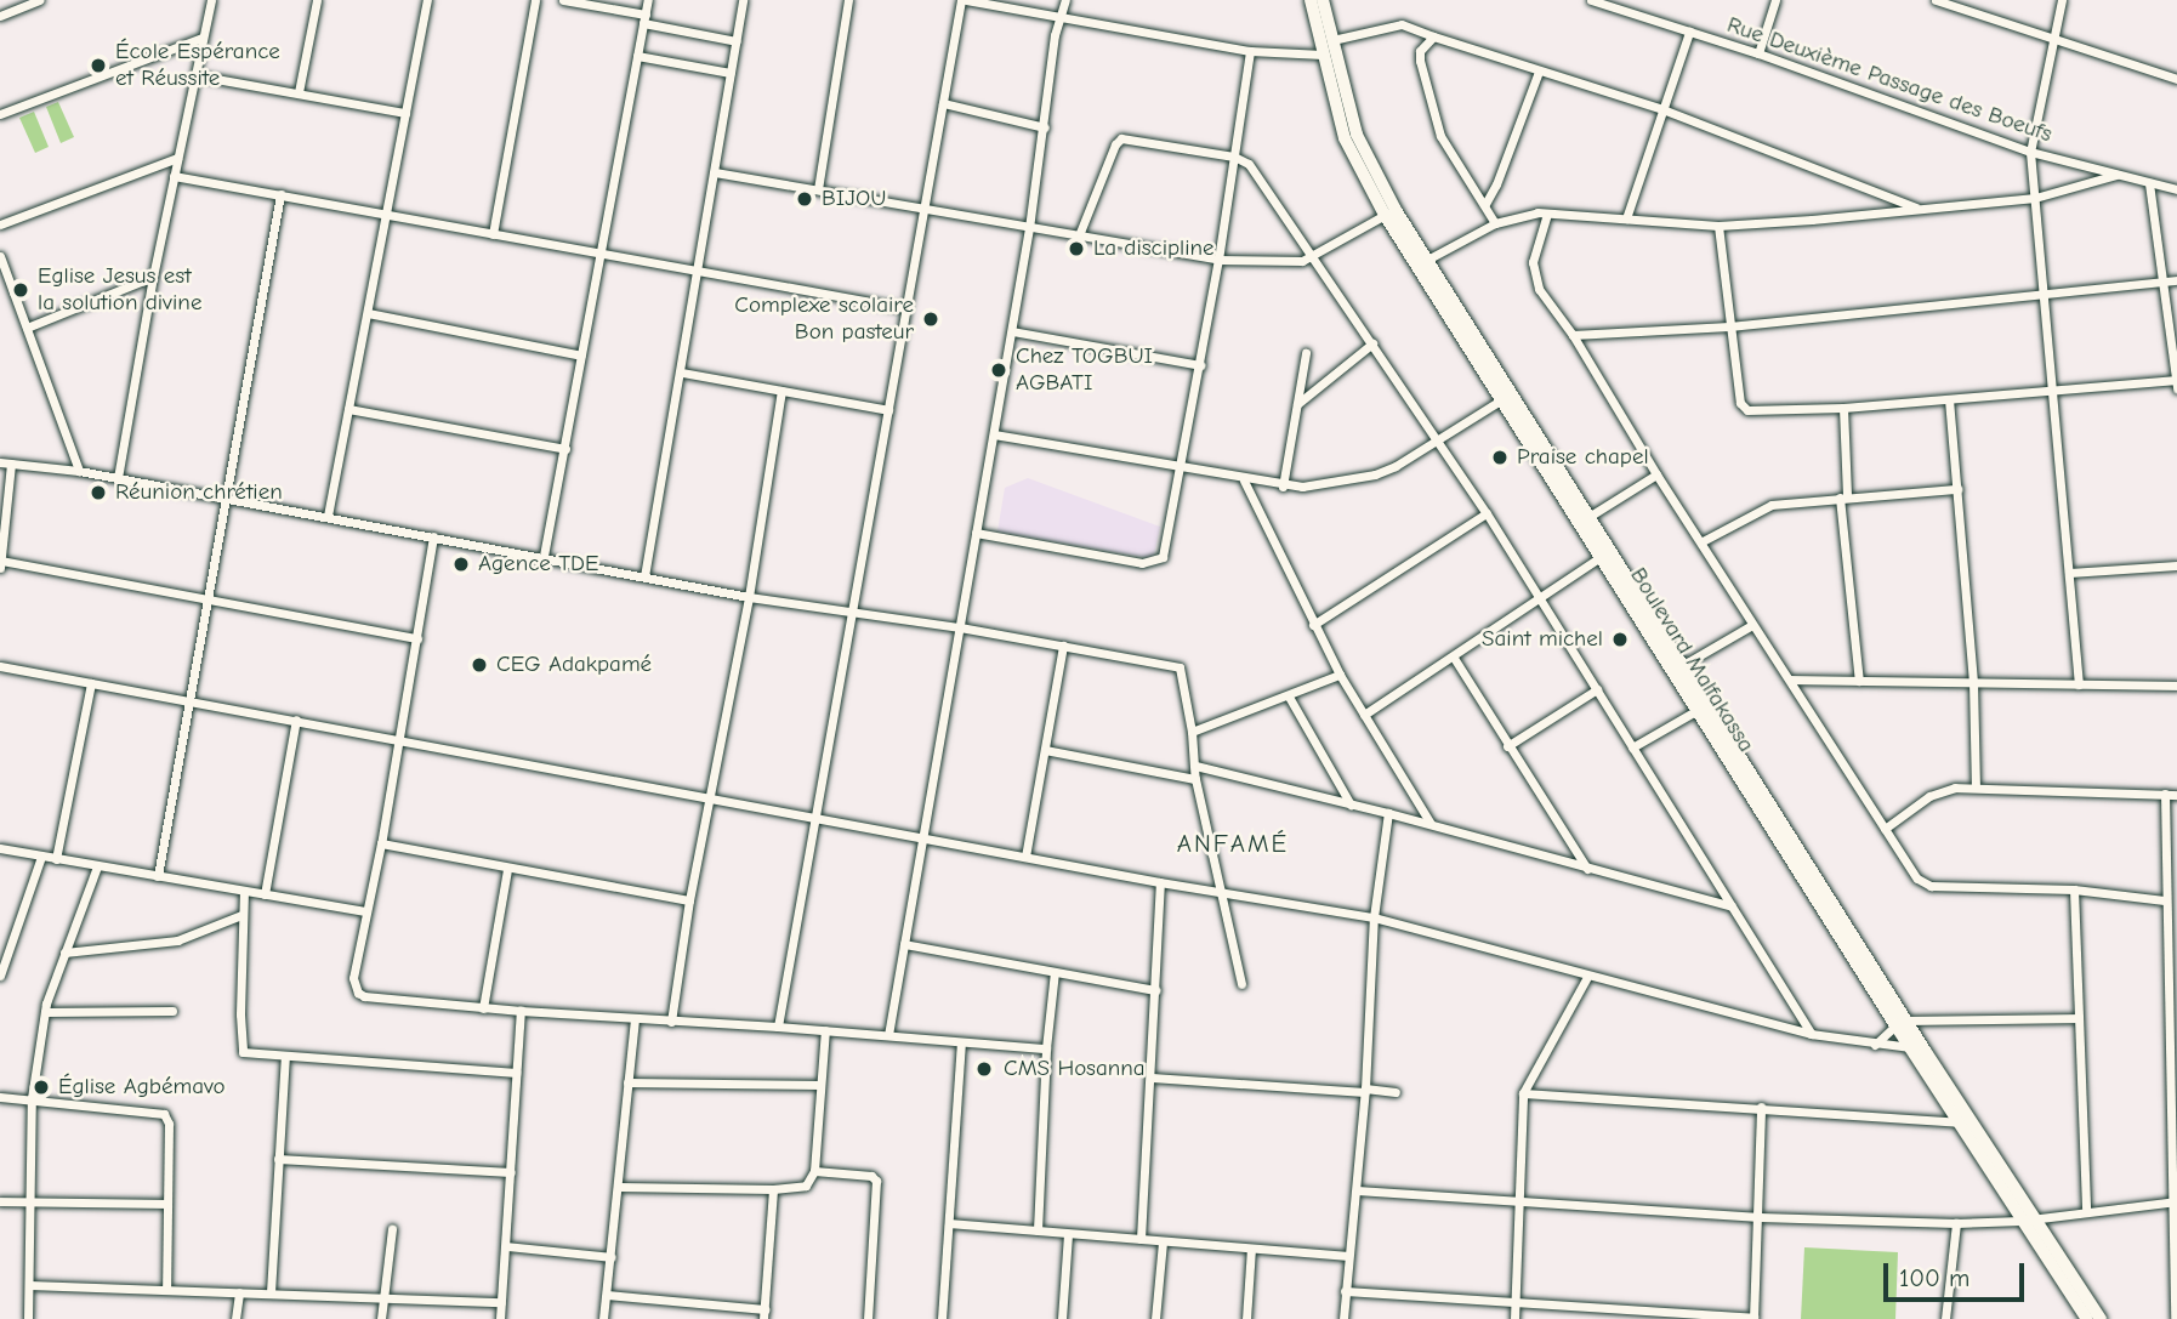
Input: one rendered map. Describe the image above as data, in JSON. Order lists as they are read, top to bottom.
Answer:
{
  "streets": {
    "main road": ["Boulevard Malfakassa"],
    "street": ["Rue Deuxième Passage des Boeufs"]
  },
  "districts": ["ANFAMÉ"],
  "places": [
    "École Espérance et Réussite",
    "BIJOU",
    "La discipline",
    "Eglise Jesus est la solution divine",
    "Complexe scolaire Bon pasteur",
    "Chez TOGBUI AGBATI",
    "Praise chapel",
    "Réunion chrétien",
    "Agence TDE",
    "Saint michel",
    "CEG Adakpamé",
    "CMS Hosanna",
    "Église Agbémavo"
  ],
  "scale_bar": "100 m"
}
